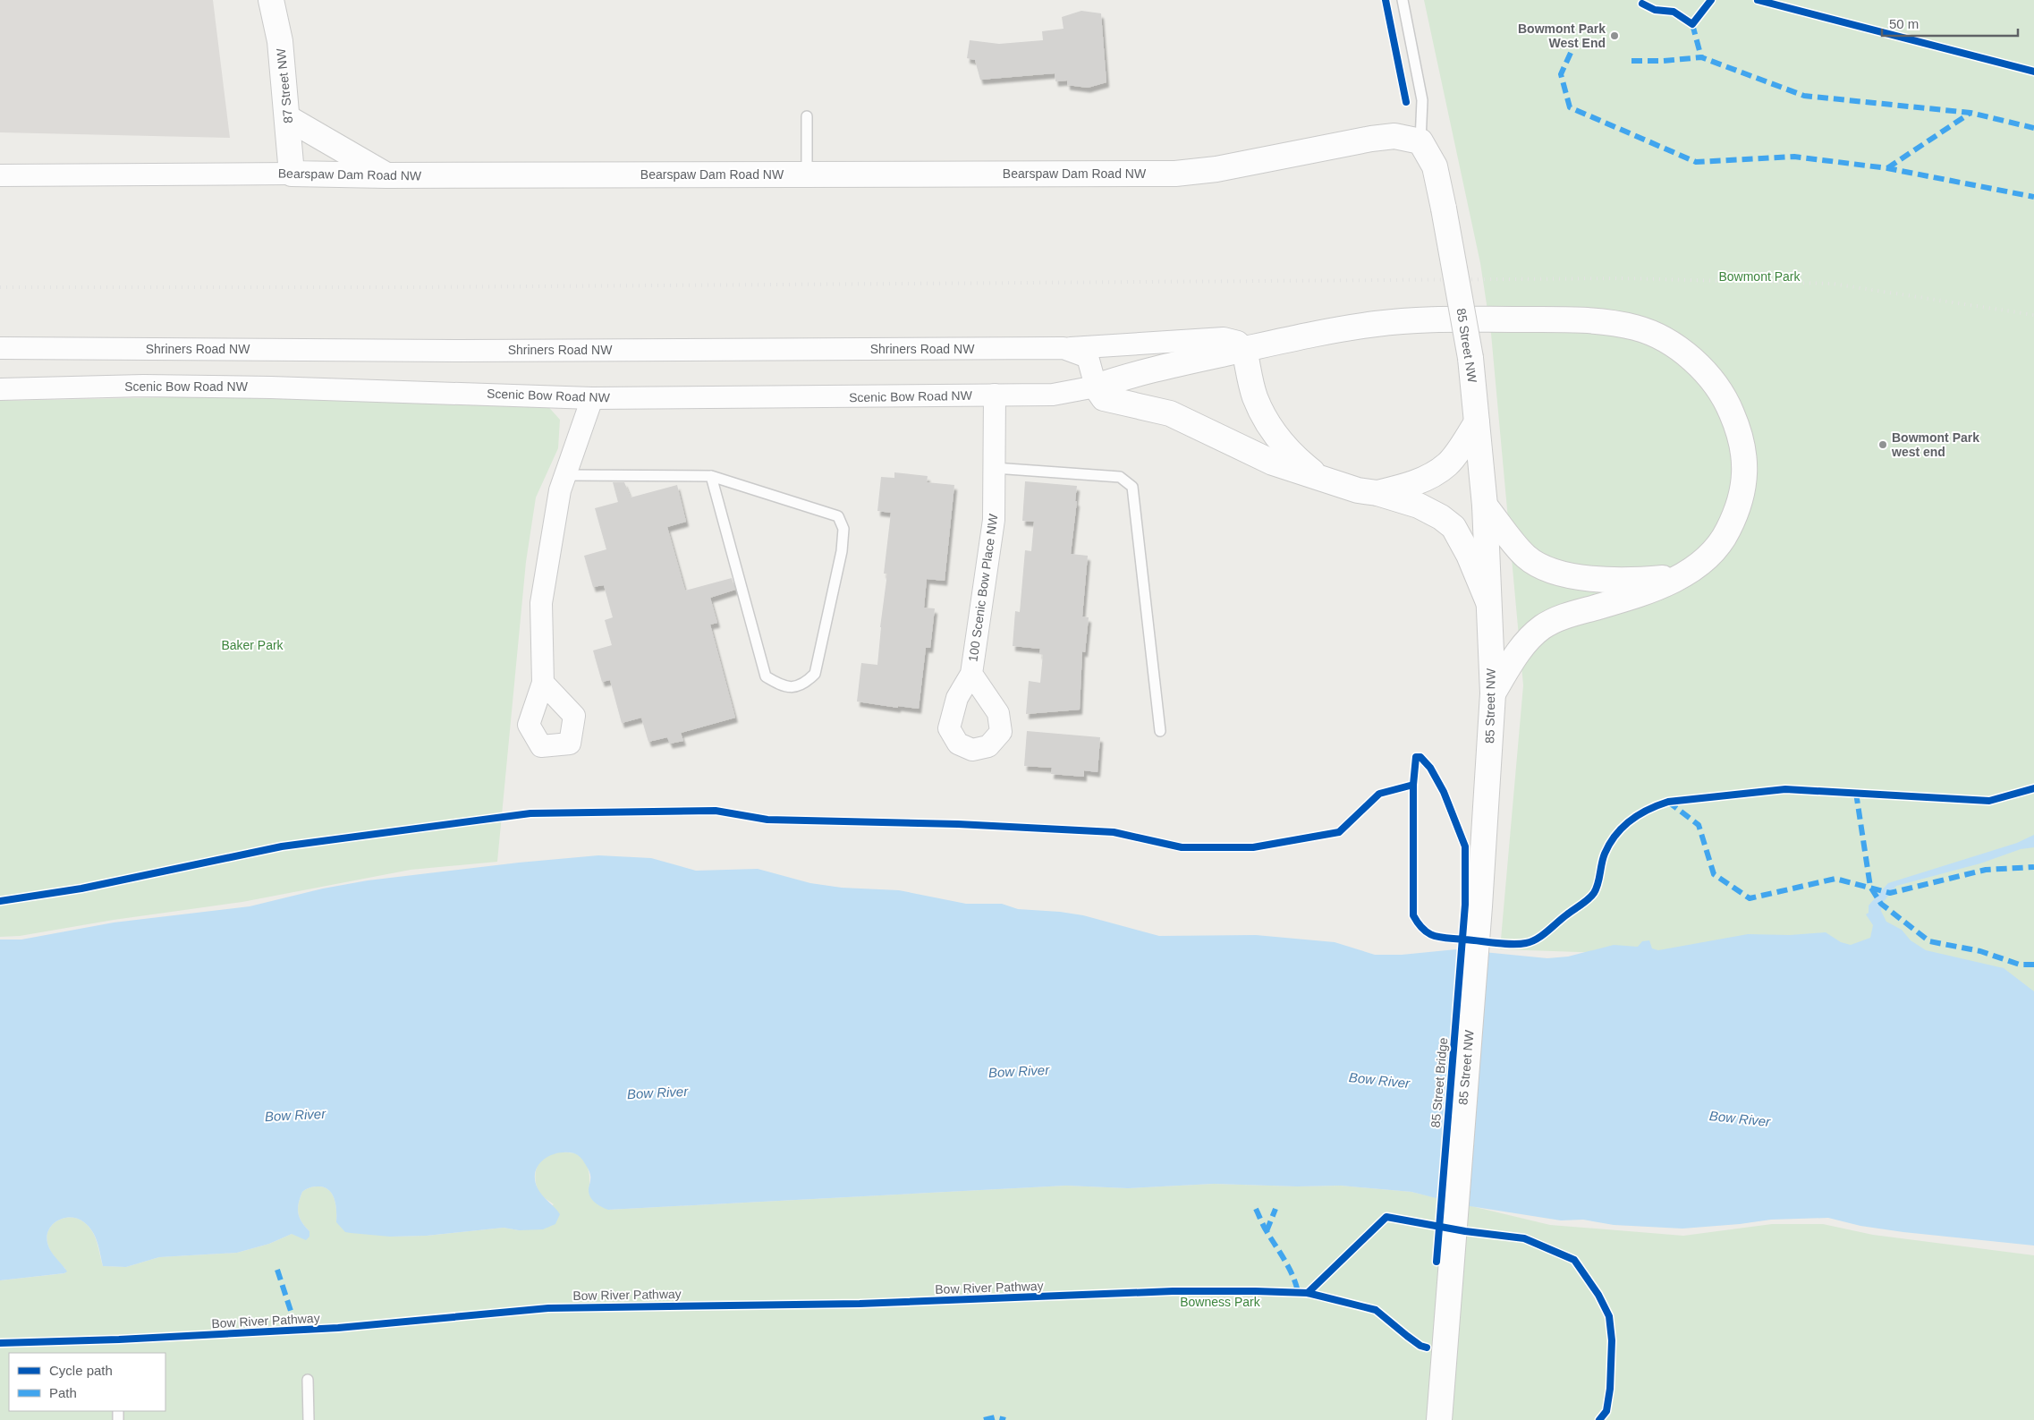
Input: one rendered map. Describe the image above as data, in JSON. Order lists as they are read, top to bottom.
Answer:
{
  "streets": {
    "street": [
      "87 Street NW",
      "Bearspaw Dam Road NW",
      "85 Street NW",
      "Shriners Road NW",
      "Scenic Bow Road NW",
      "100 Scenic Bow Place NW"
    ],
    "cycle path": ["85 Street Bridge", "Bow River Pathway"]
  },
  "crossings": [
    ["87 Street NW", "Bearspaw Dam Road NW"],
    ["Bearspaw Dam Road NW", "85 Street NW"],
    ["Shriners Road NW", "Scenic Bow Road NW"],
    ["Scenic Bow Road NW", "100 Scenic Bow Place NW"]
  ],
  "water": ["Bow River"],
  "parks": ["Bowmont Park", "Baker Park", "Bowness Park"],
  "places": ["Bowmont Park West End", "Bowmont Park west end"],
  "legend": ["Cycle path", "Path"],
  "scale_bar": "50 m"
}
